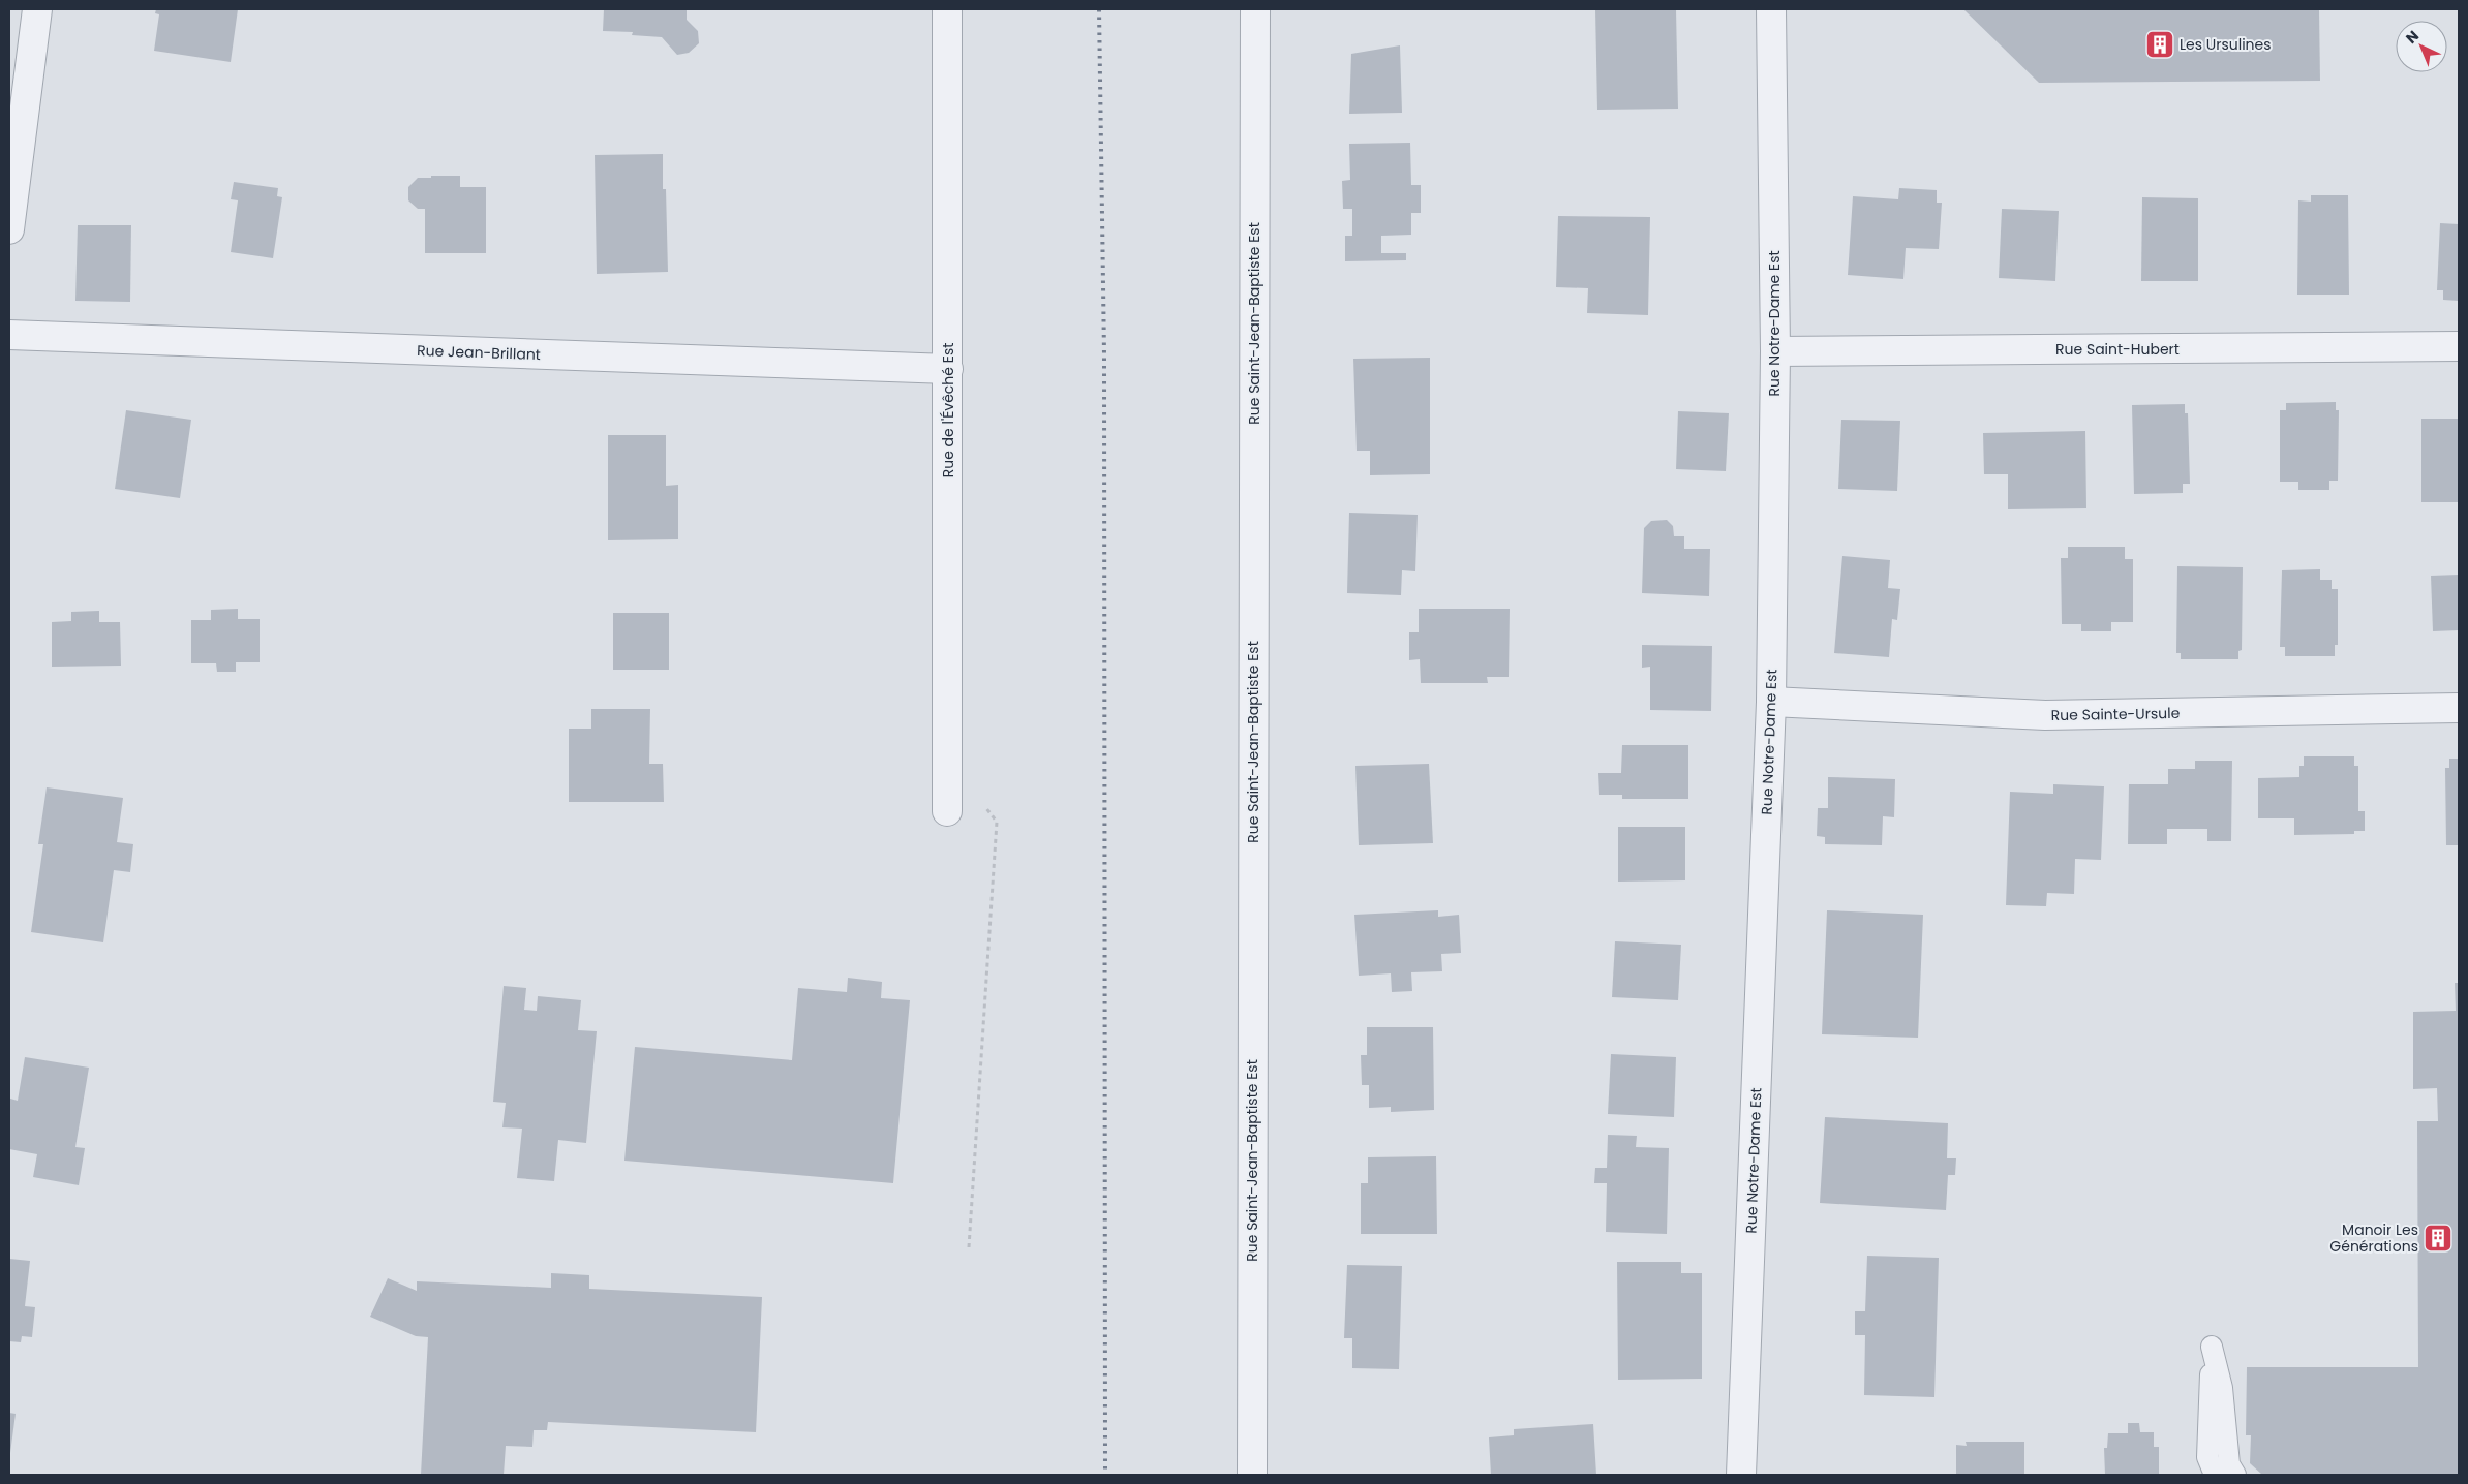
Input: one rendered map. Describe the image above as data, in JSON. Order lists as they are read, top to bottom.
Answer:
{
  "streets": {
    "street": [
      "Rue Saint-Jean-Baptiste Est",
      "Rue Notre-Dame Est",
      "Rue Saint-Hubert",
      "Rue Jean-Brillant",
      "Rue de l'Évêché Est",
      "Rue Sainte-Ursule"
    ]
  },
  "crossings": [
    ["Rue Notre-Dame Est", "Rue Saint-Hubert"],
    ["Rue Notre-Dame Est", "Rue Sainte-Ursule"],
    ["Rue Jean-Brillant", "Rue de l'Évêché Est"]
  ],
  "places": {
    "building": ["Les Ursulines", "Manoir Les Générations"]
  },
  "north": "top left"
}
